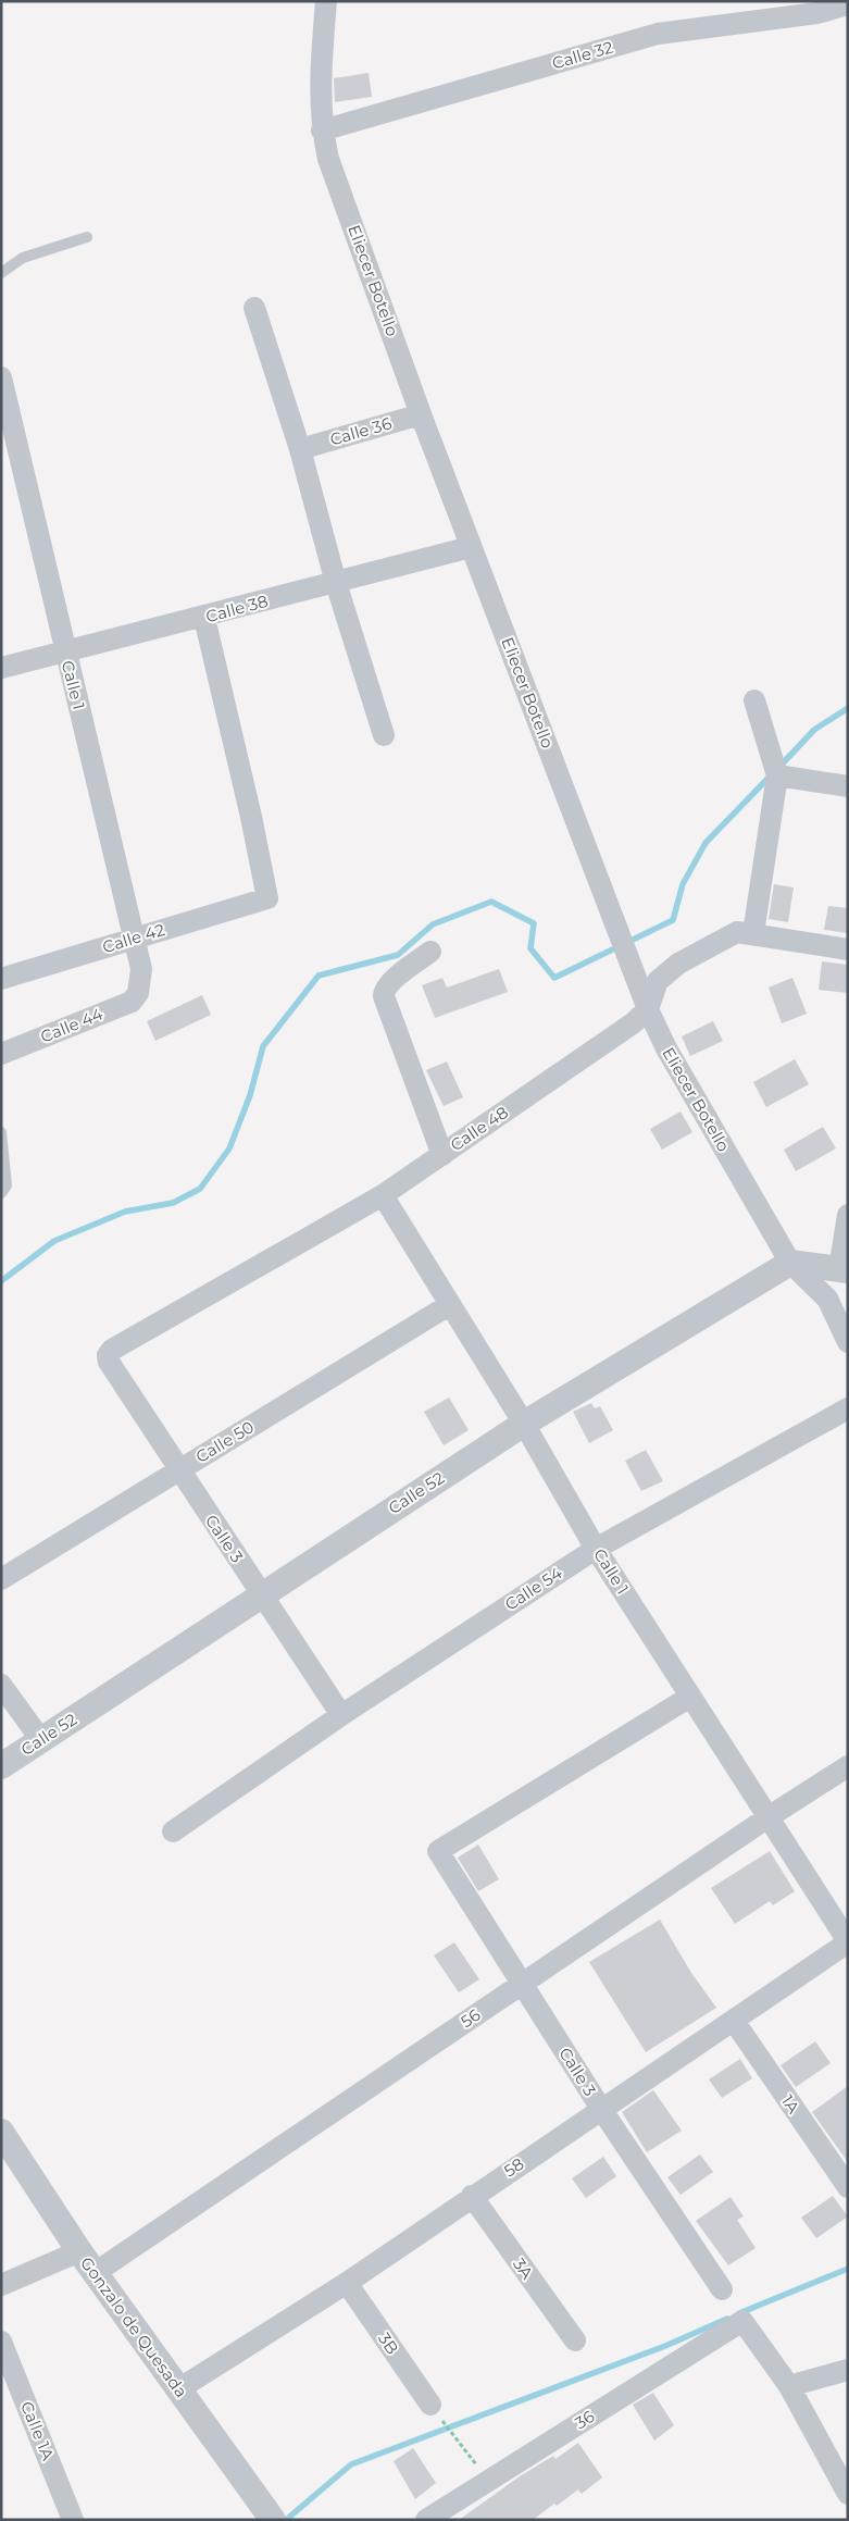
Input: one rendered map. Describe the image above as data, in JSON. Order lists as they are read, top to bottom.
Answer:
{
  "streets": {
    "street": [
      "Calle 32",
      "Eliecer Botello",
      "Calle 36",
      "Calle 38",
      "Calle 1",
      "Calle 42",
      "Calle 44",
      "Calle 48",
      "Calle 50",
      "Calle 52",
      "Calle 3",
      "Calle 54",
      "56",
      "1A",
      "58",
      "3A",
      "Gonzalo de Quesada",
      "3B",
      "36",
      "Calle 1A"
    ]
  },
  "crossings": [
    ["Calle 32", "Eliecer Botello"],
    ["Eliecer Botello", "Calle 36"],
    ["Eliecer Botello", "Calle 38"],
    ["Eliecer Botello", "Calle 48"],
    ["Eliecer Botello", "Calle 52"],
    ["Calle 38", "Calle 1"],
    ["Calle 38", "Calle 42"],
    ["Calle 1", "Calle 42"],
    ["Calle 1", "Calle 44"],
    ["Calle 1", "Calle 48"],
    ["Calle 1", "Calle 50"],
    ["Calle 1", "Calle 52"],
    ["Calle 1", "Calle 3"],
    ["Calle 1", "Calle 54"],
    ["Calle 1", "56"],
    ["Calle 1", "58"],
    ["Calle 48", "Calle 3"],
    ["Calle 50", "Calle 3"],
    ["Calle 52", "Calle 3"],
    ["Calle 3", "Calle 54"],
    ["Calle 3", "56"],
    ["Calle 3", "58"],
    ["56", "Gonzalo de Quesada"],
    ["1A", "58"],
    ["58", "3A"],
    ["58", "Gonzalo de Quesada"],
    ["58", "3B"]
  ]
}
